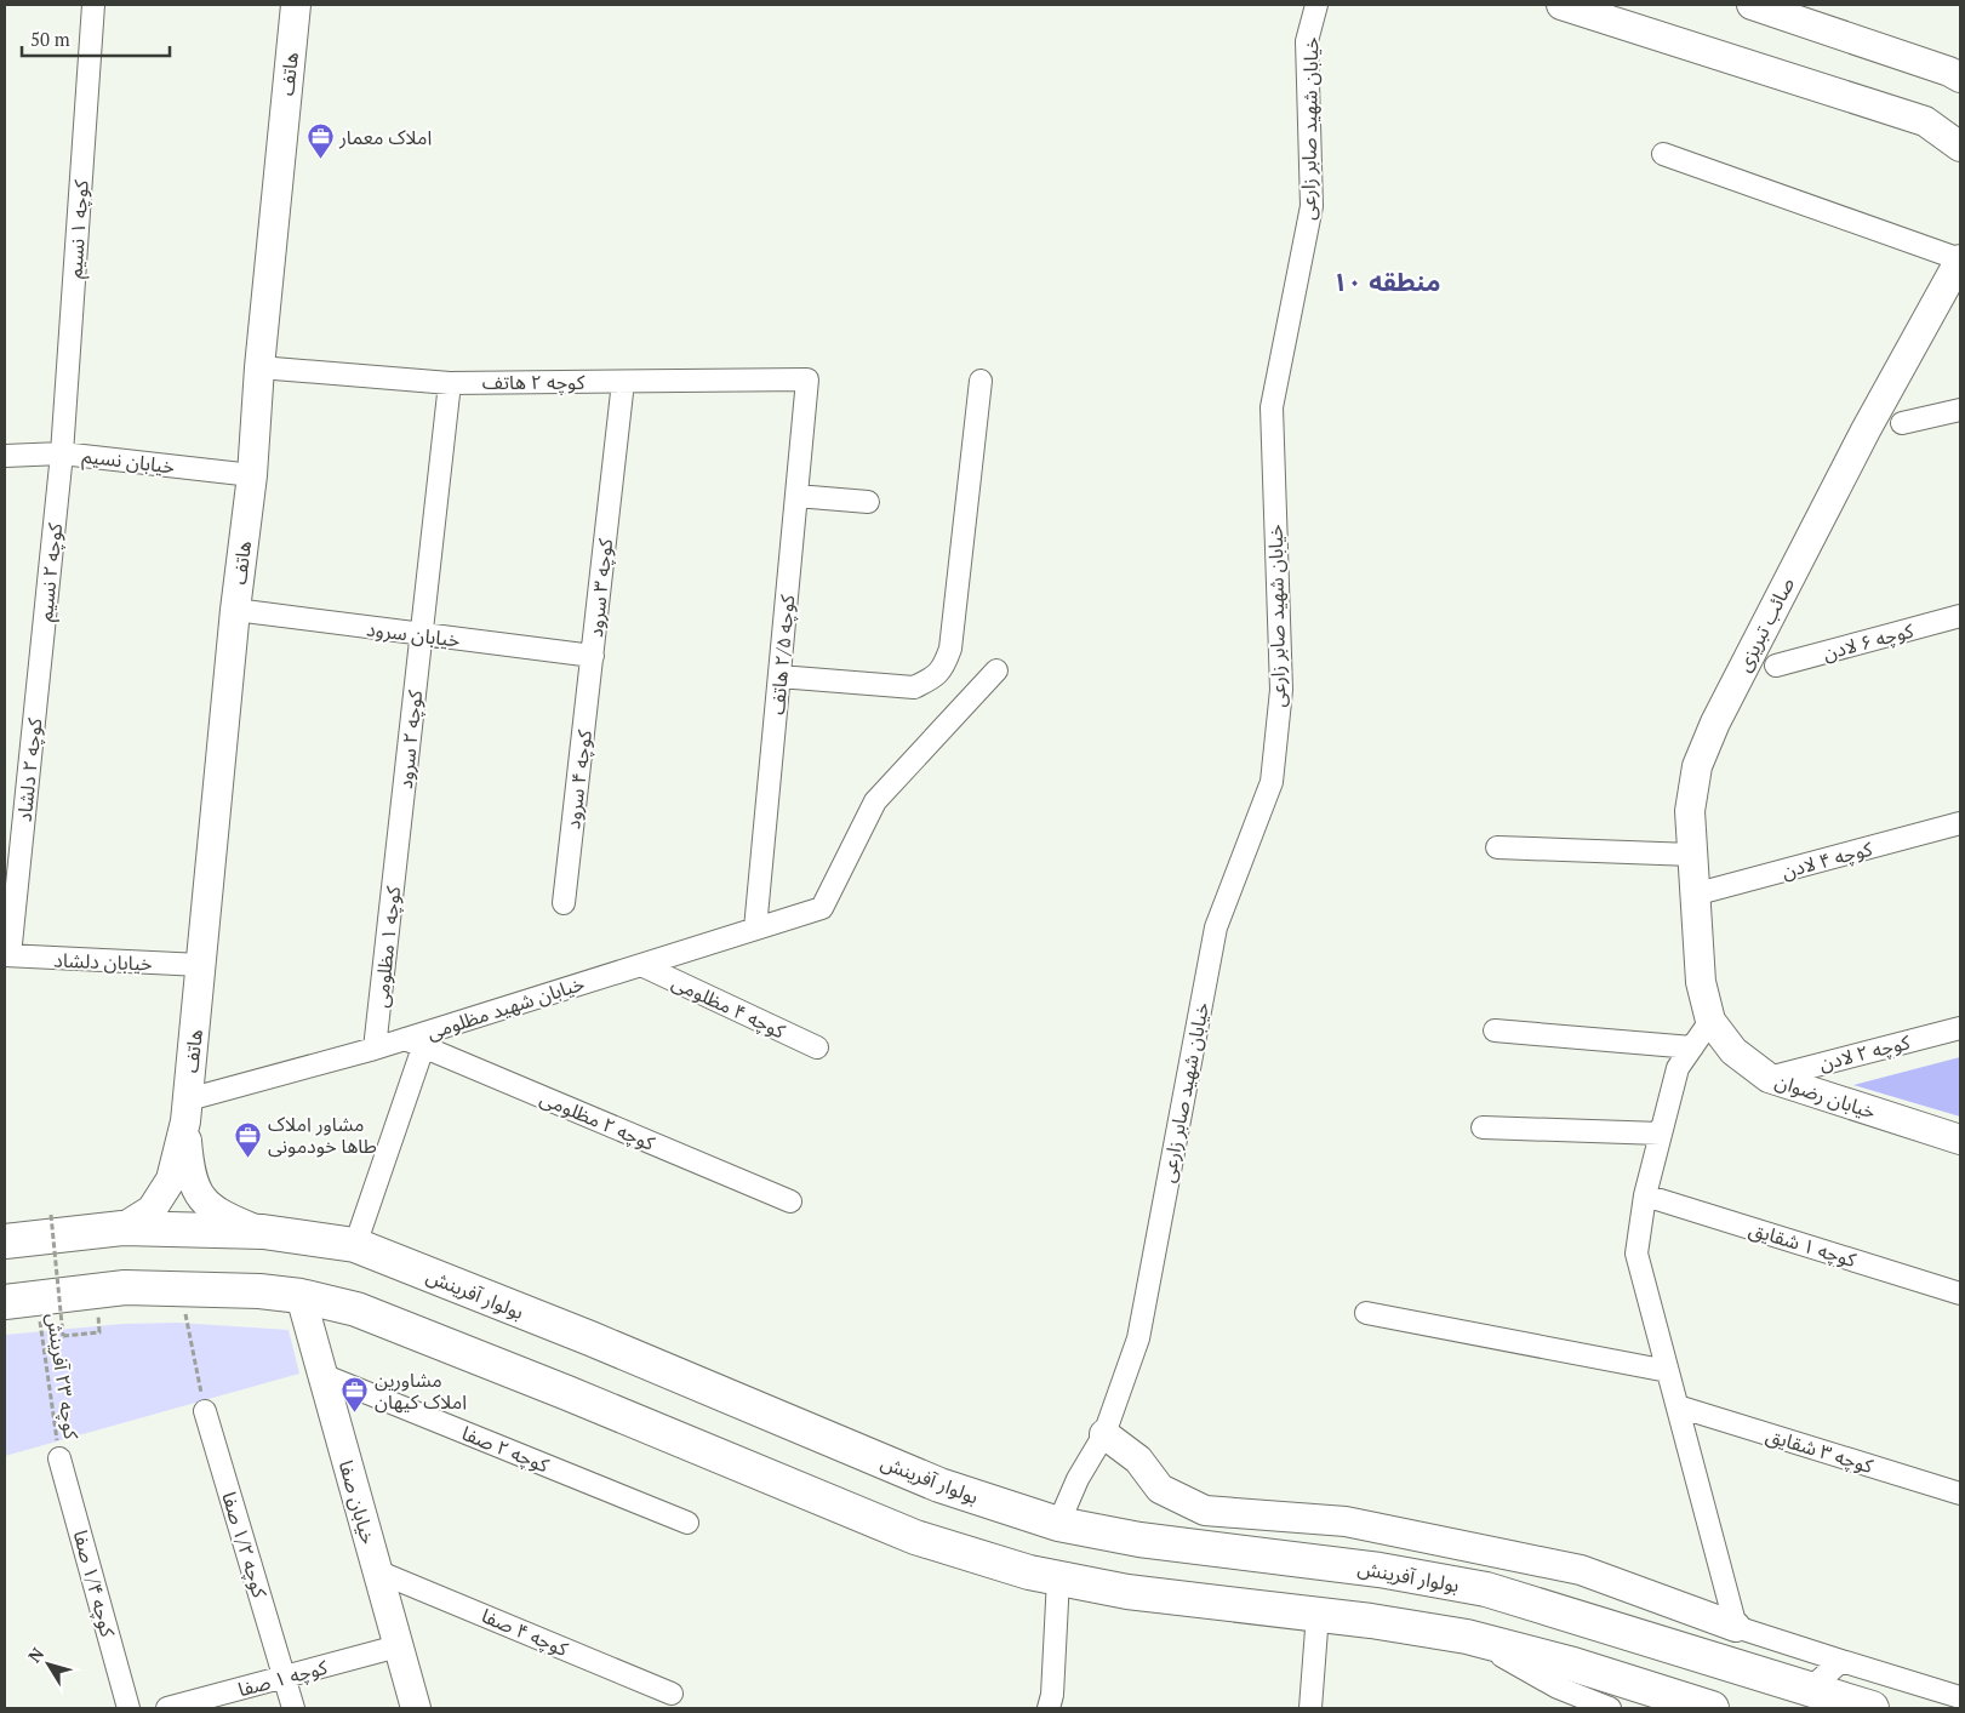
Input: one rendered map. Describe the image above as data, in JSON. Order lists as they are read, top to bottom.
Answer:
{
  "streets": {
    "main road": ["بولوار آفرینش"],
    "street": [
      "هاتف",
      "خیابان شهید صابر زارعی",
      "کوچه ۱ نسیم",
      "کوچه ۲ هاتف",
      "خیابان نسیم",
      "کوچه ۲ نسیم",
      "کوچه ۳ سرود",
      "صائب تبریزی",
      "خیابان سرود",
      "کوچه ۶ لادن",
      "کوچه ۲/۵ هاتف",
      "کوچه ۲ سرود",
      "کوچه ۲ دلشاد",
      "کوچه ۴ سرود",
      "کوچه ۴ لادن",
      "کوچه ۱ مظلومی",
      "خیابان دلشاد",
      "کوچه ۴ مظلومی",
      "خیابان شهید مظلومی",
      "کوچه ۲ لادن",
      "خیابان رضوان",
      "کوچه ۲ مظلومی",
      "کوچه ۱ شقایق",
      "کوچه ۲ صفا",
      "کوچه ۳ شقایق",
      "خیابان صفا",
      "کوچه ۱/۲ صفا",
      "کوچه ۱/۴ صفا",
      "کوچه ۴ صفا",
      "کوچه ۱ صفا"
    ],
    "path": ["کوچه ۲۳ آفرینش"]
  },
  "crossings": [
    ["هاتف", "کوچه ۲ هاتف"],
    ["هاتف", "خیابان نسیم"],
    ["هاتف", "خیابان سرود"],
    ["هاتف", "خیابان دلشاد"],
    ["هاتف", "خیابان شهید مظلومی"],
    ["هاتف", "بولوار آفرینش"],
    ["خیابان شهید صابر زارعی", "بولوار آفرینش"],
    ["کوچه ۱ نسیم", "خیابان نسیم"],
    ["کوچه ۱ نسیم", "کوچه ۲ نسیم"],
    ["کوچه ۲ هاتف", "کوچه ۳ سرود"],
    ["کوچه ۲ هاتف", "کوچه ۲/۵ هاتف"],
    ["کوچه ۲ هاتف", "کوچه ۲ سرود"],
    ["خیابان نسیم", "کوچه ۲ نسیم"],
    ["کوچه ۲ نسیم", "کوچه ۲ دلشاد"],
    ["کوچه ۳ سرود", "خیابان سرود"],
    ["کوچه ۳ سرود", "کوچه ۴ سرود"],
    ["صائب تبریزی", "کوچه ۴ لادن"],
    ["صائب تبریزی", "خیابان رضوان"],
    ["خیابان سرود", "کوچه ۲ سرود"],
    ["خیابان سرود", "کوچه ۴ سرود"],
    ["کوچه ۲/۵ هاتف", "خیابان شهید مظلومی"],
    ["کوچه ۲ سرود", "کوچه ۱ مظلومی"],
    ["کوچه ۲ دلشاد", "خیابان دلشاد"],
    ["کوچه ۱ مظلومی", "خیابان شهید مظلومی"],
    ["کوچه ۴ مظلومی", "خیابان شهید مظلومی"],
    ["خیابان شهید مظلومی", "کوچه ۲ مظلومی"],
    ["کوچه ۲ لادن", "خیابان رضوان"],
    ["کوچه ۲۳ آفرینش", "کوچه ۱/۴ صفا"],
    ["کوچه ۲ صفا", "خیابان صفا"],
    ["خیابان صفا", "کوچه ۴ صفا"],
    ["خیابان صفا", "کوچه ۱ صفا"],
    ["کوچه ۱/۲ صفا", "کوچه ۱ صفا"]
  ],
  "districts": ["منطقه ۱۰"],
  "places": {
    "office": ["املاک معمار", "مشاور املاک طاها خودمونی", "مشاورین املاک کیهان"]
  },
  "scale_bar": "50 m",
  "north": "top left"
}
